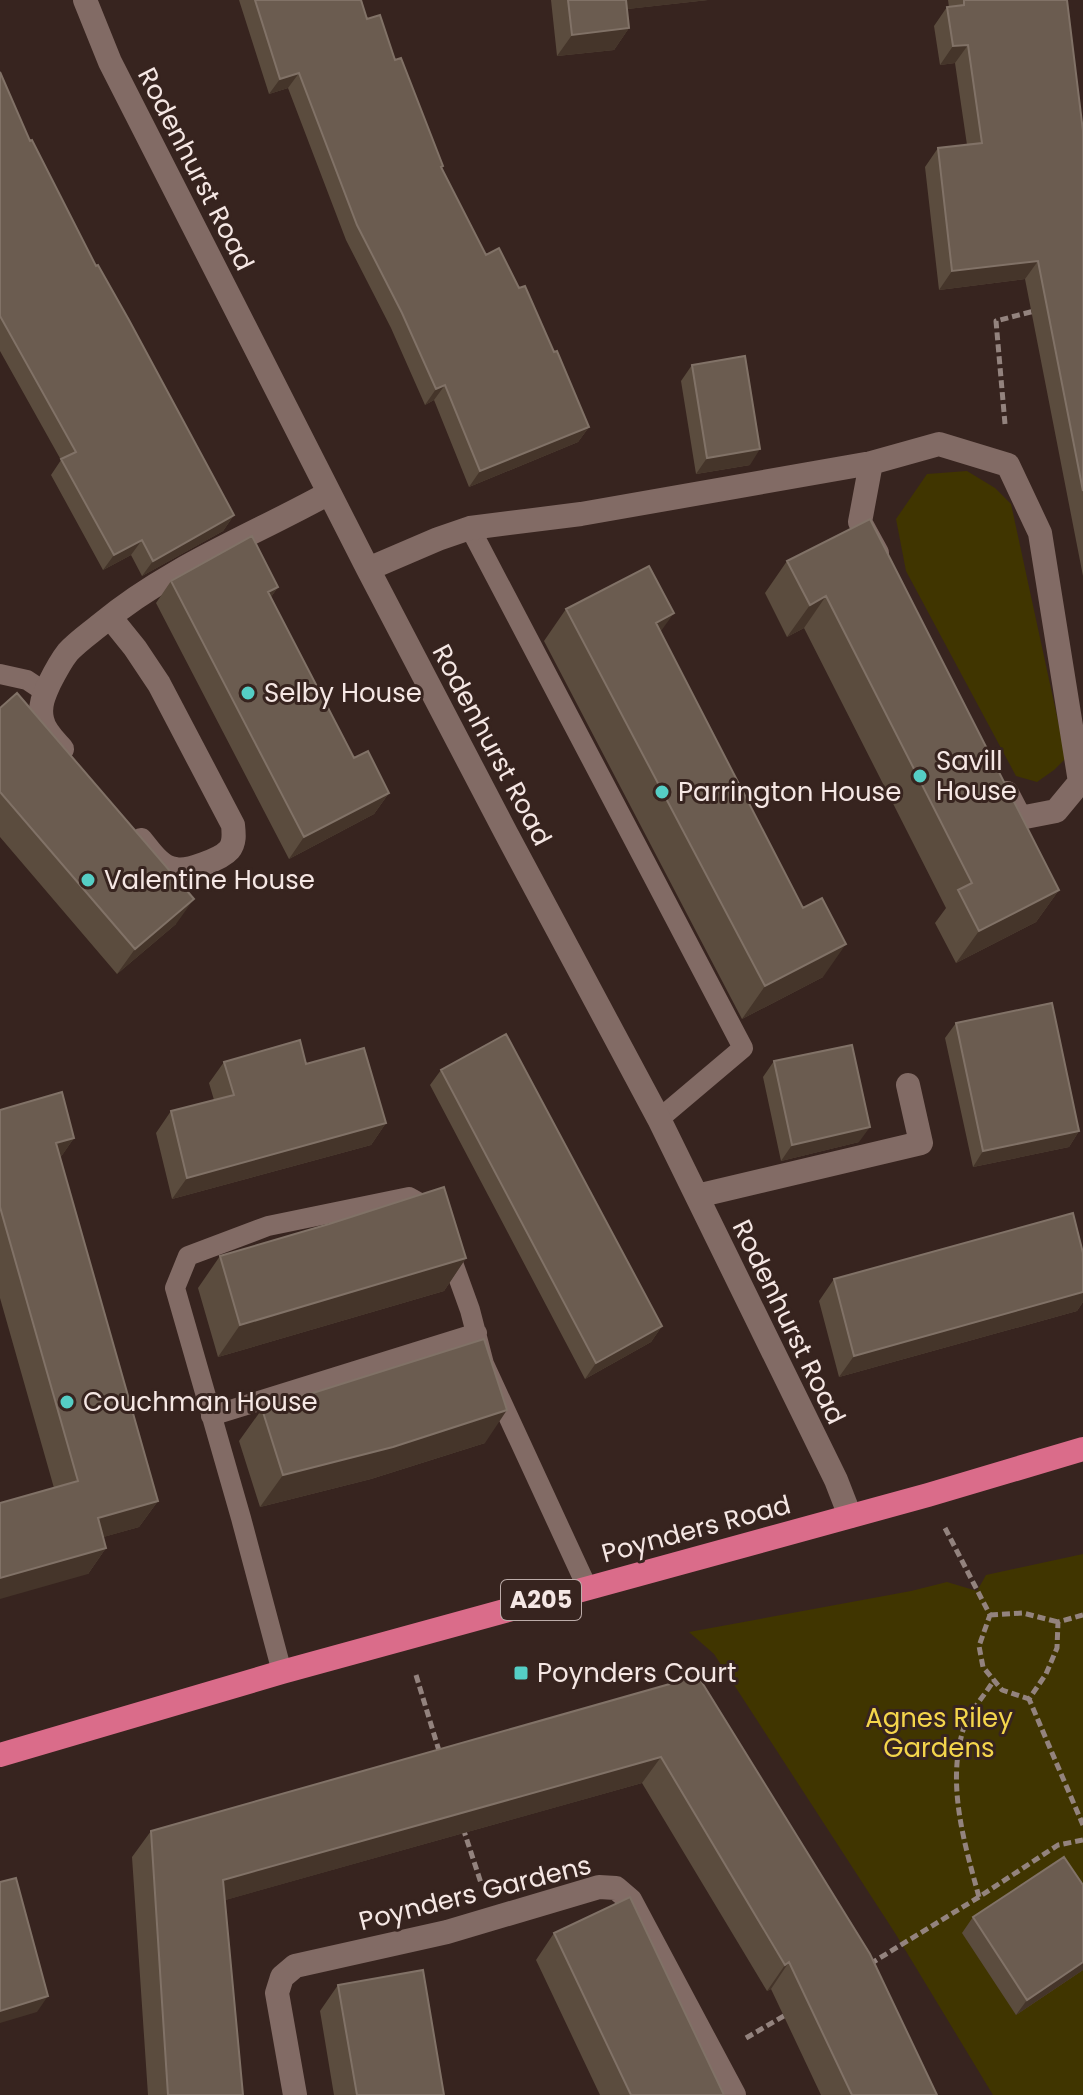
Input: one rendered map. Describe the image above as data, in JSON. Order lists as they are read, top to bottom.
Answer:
{
  "streets": {
    "highway": ["Poynders Road", "A205"],
    "street": ["Rodenhurst Road", "Poynders Gardens"]
  },
  "crossings": [
    ["Rodenhurst Road", "Poynders Road"]
  ],
  "parks": ["Agnes Riley Gardens"],
  "places": {
    "other": [
      "Selby House",
      "Savill House",
      "Parrington House",
      "Valentine House",
      "Couchman House"
    ],
    "transit": ["Poynders Court"]
  }
}
